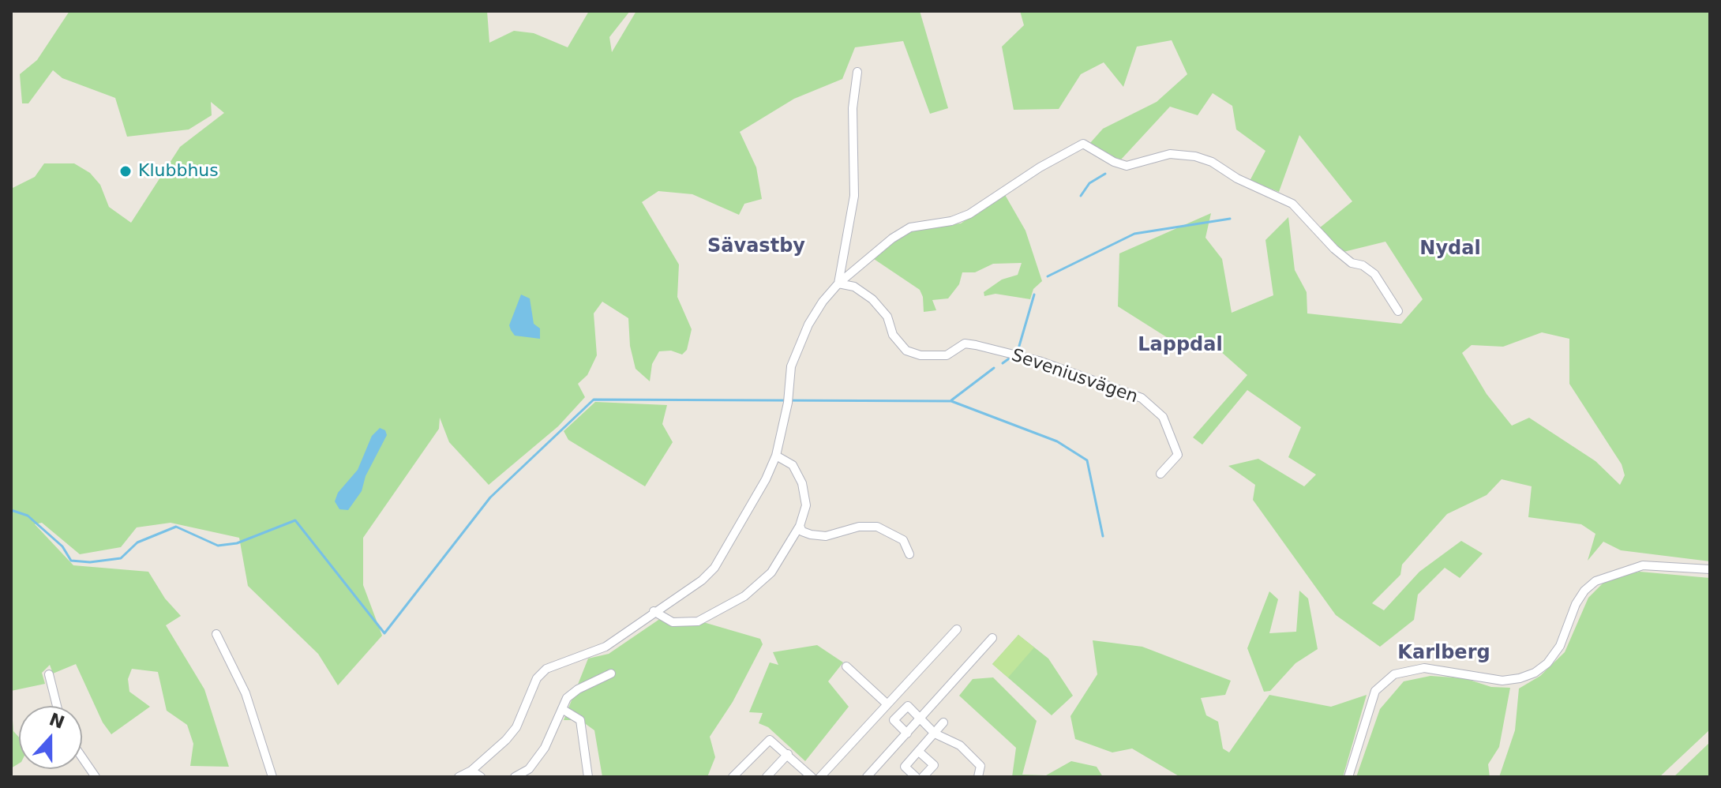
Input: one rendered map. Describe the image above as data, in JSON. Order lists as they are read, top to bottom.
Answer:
{
  "streets": {
    "street": ["Seveniusvägen"]
  },
  "districts": [
    "Sävastby",
    "Nydal",
    "Lappdal",
    "Karlberg"
  ],
  "places": ["Klubbhus"],
  "north": "top"
}
